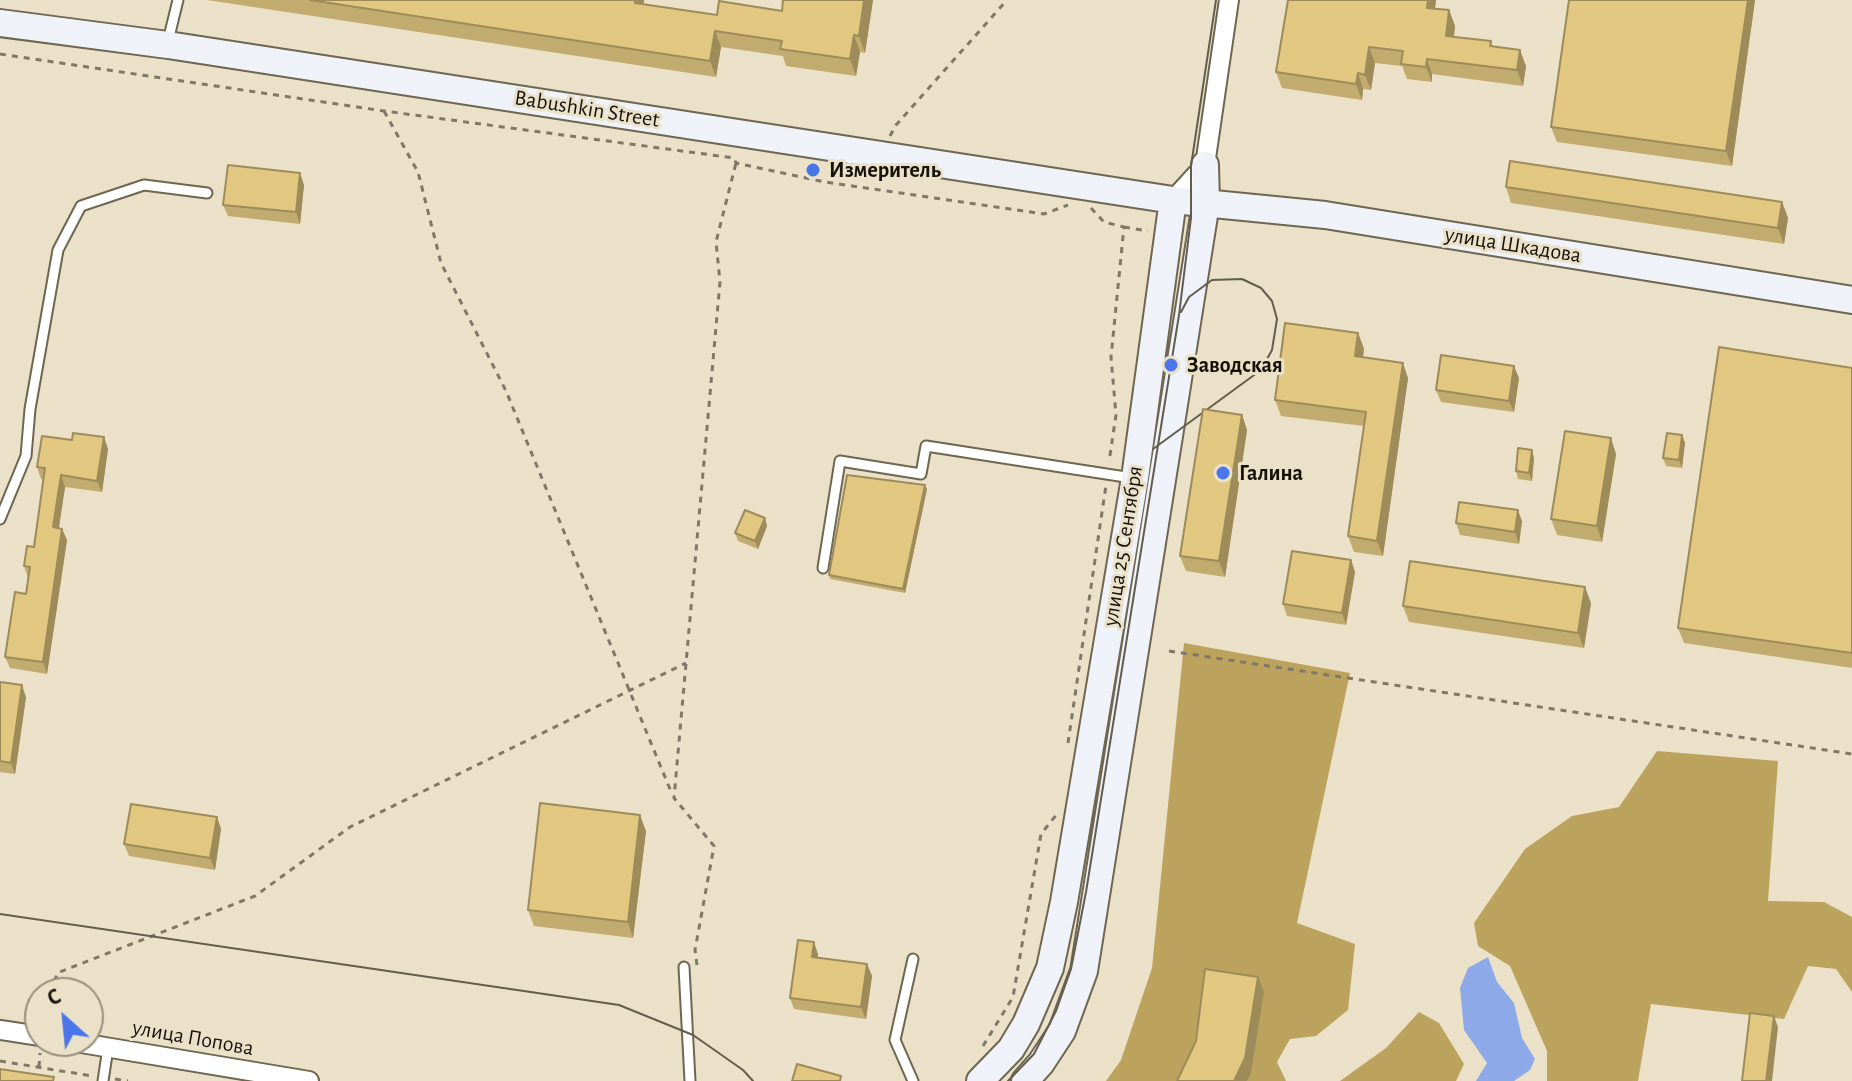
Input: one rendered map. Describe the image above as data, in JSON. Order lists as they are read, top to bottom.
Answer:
{
  "streets": {
    "main road": ["Babushkin Street", "улица Шкадова", "улица 25 Сентября"],
    "street": ["улица Попова"]
  },
  "crossings": [
    ["Babushkin Street", "улица Шкадова"],
    ["Babushkin Street", "улица 25 Сентября"],
    ["улица Шкадова", "улица 25 Сентября"]
  ],
  "places": ["Измеритель", "Заводская", "Галина"],
  "north": "top left"
}
